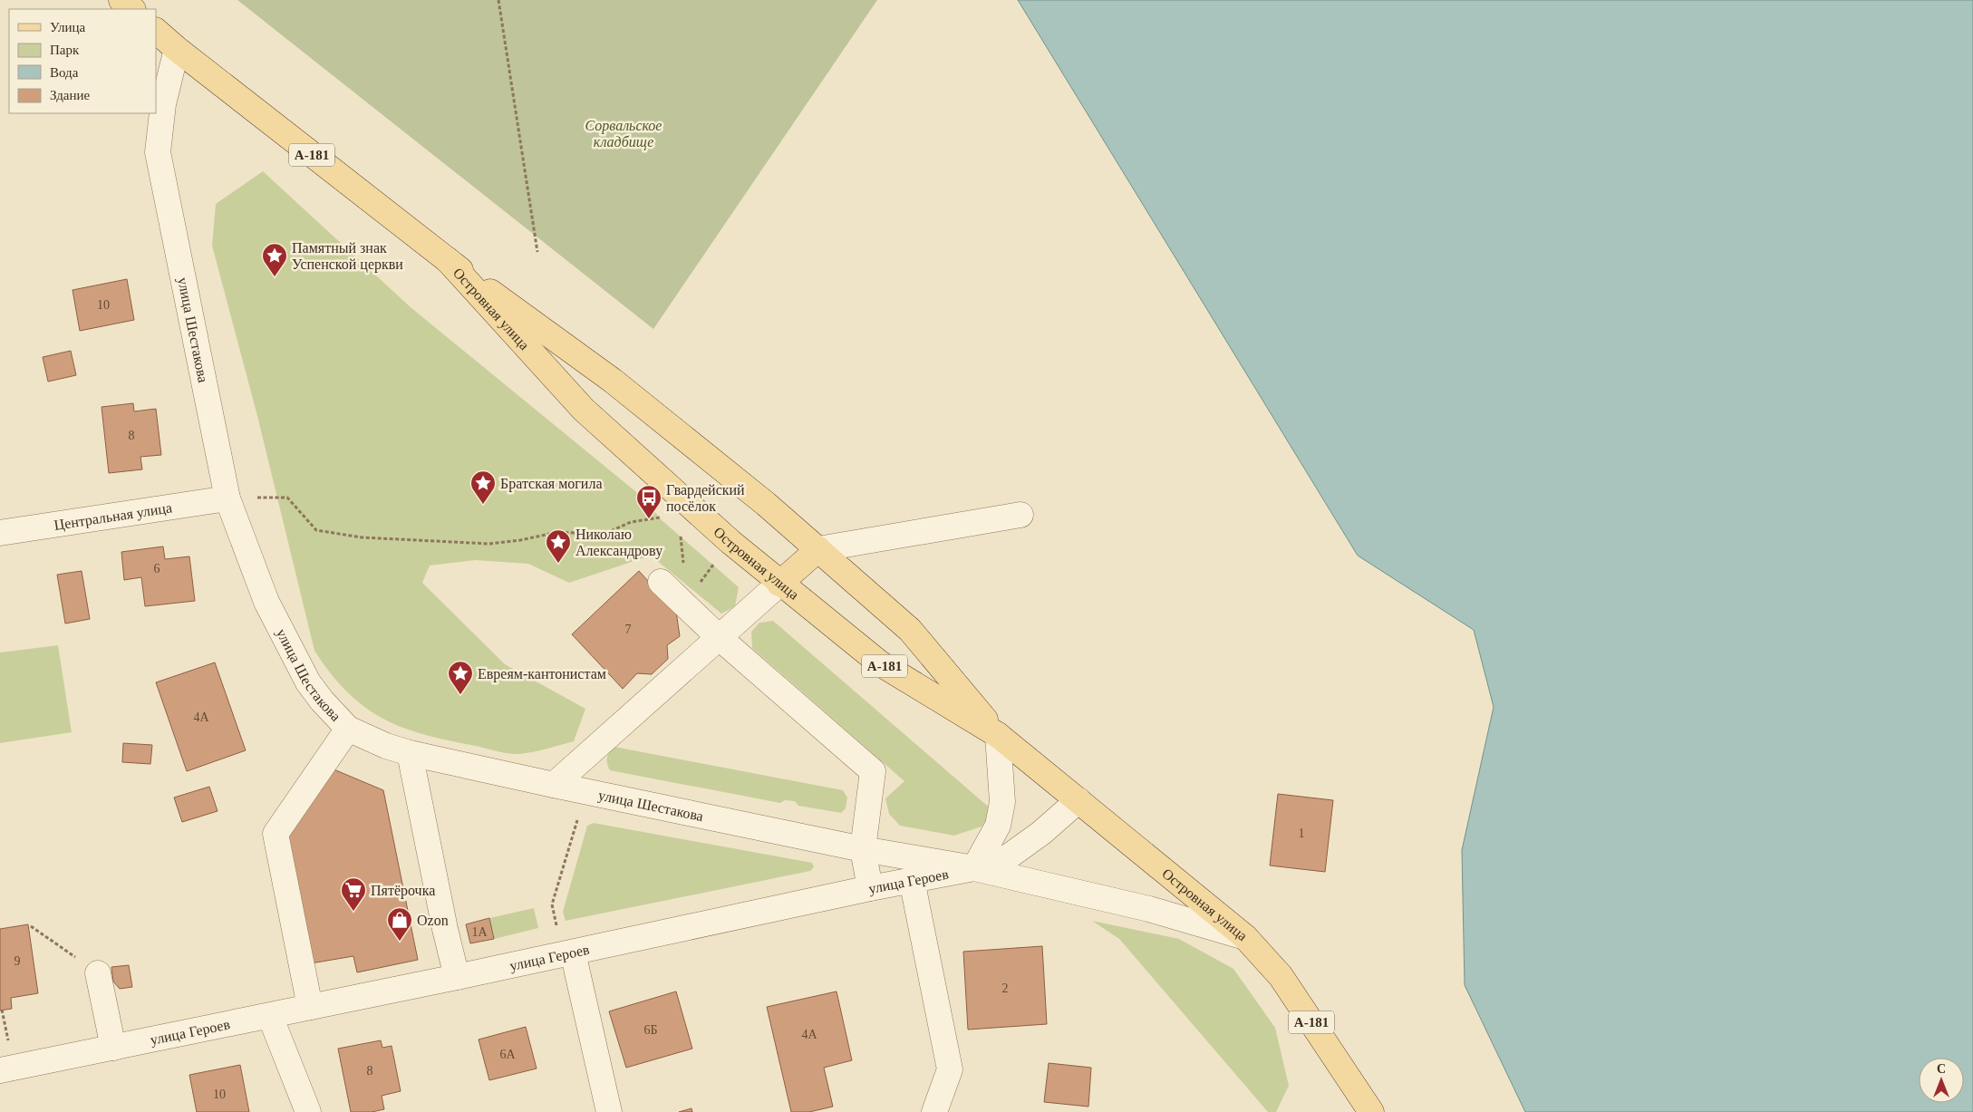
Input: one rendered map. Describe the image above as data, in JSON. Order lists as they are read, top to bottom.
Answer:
{
  "streets": {
    "main road": ["А-181", "Островная улица"],
    "street": ["улица Шестакова", "Центральная улица", "улица Героев"]
  },
  "crossings": [
    ["А-181", "Островная улица"],
    ["А-181", "улица Шестакова"],
    ["Островная улица", "улица Шестакова"],
    ["Островная улица", "улица Героев"],
    ["улица Шестакова", "Центральная улица"],
    ["улица Шестакова", "улица Героев"]
  ],
  "parks": ["Сорвальское кладбище"],
  "places": {
    "place": [
      "Памятный знак Успенской церкви",
      "Братская могила",
      "Николаю Александрову",
      "Евреям-кантонистам"
    ],
    "bus stop": ["Гвардейский посёлок"],
    "supermarket": ["Пятёрочка"],
    "shop": ["Ozon"]
  },
  "house_numbers": [
    "10",
    "8",
    "6",
    "7",
    "4А",
    "1",
    "1А",
    "9",
    "2",
    "6Б",
    "4А",
    "6А",
    "8",
    "10"
  ],
  "legend": [
    "Улица",
    "Парк",
    "Вода",
    "Здание"
  ],
  "north": "top"
}
